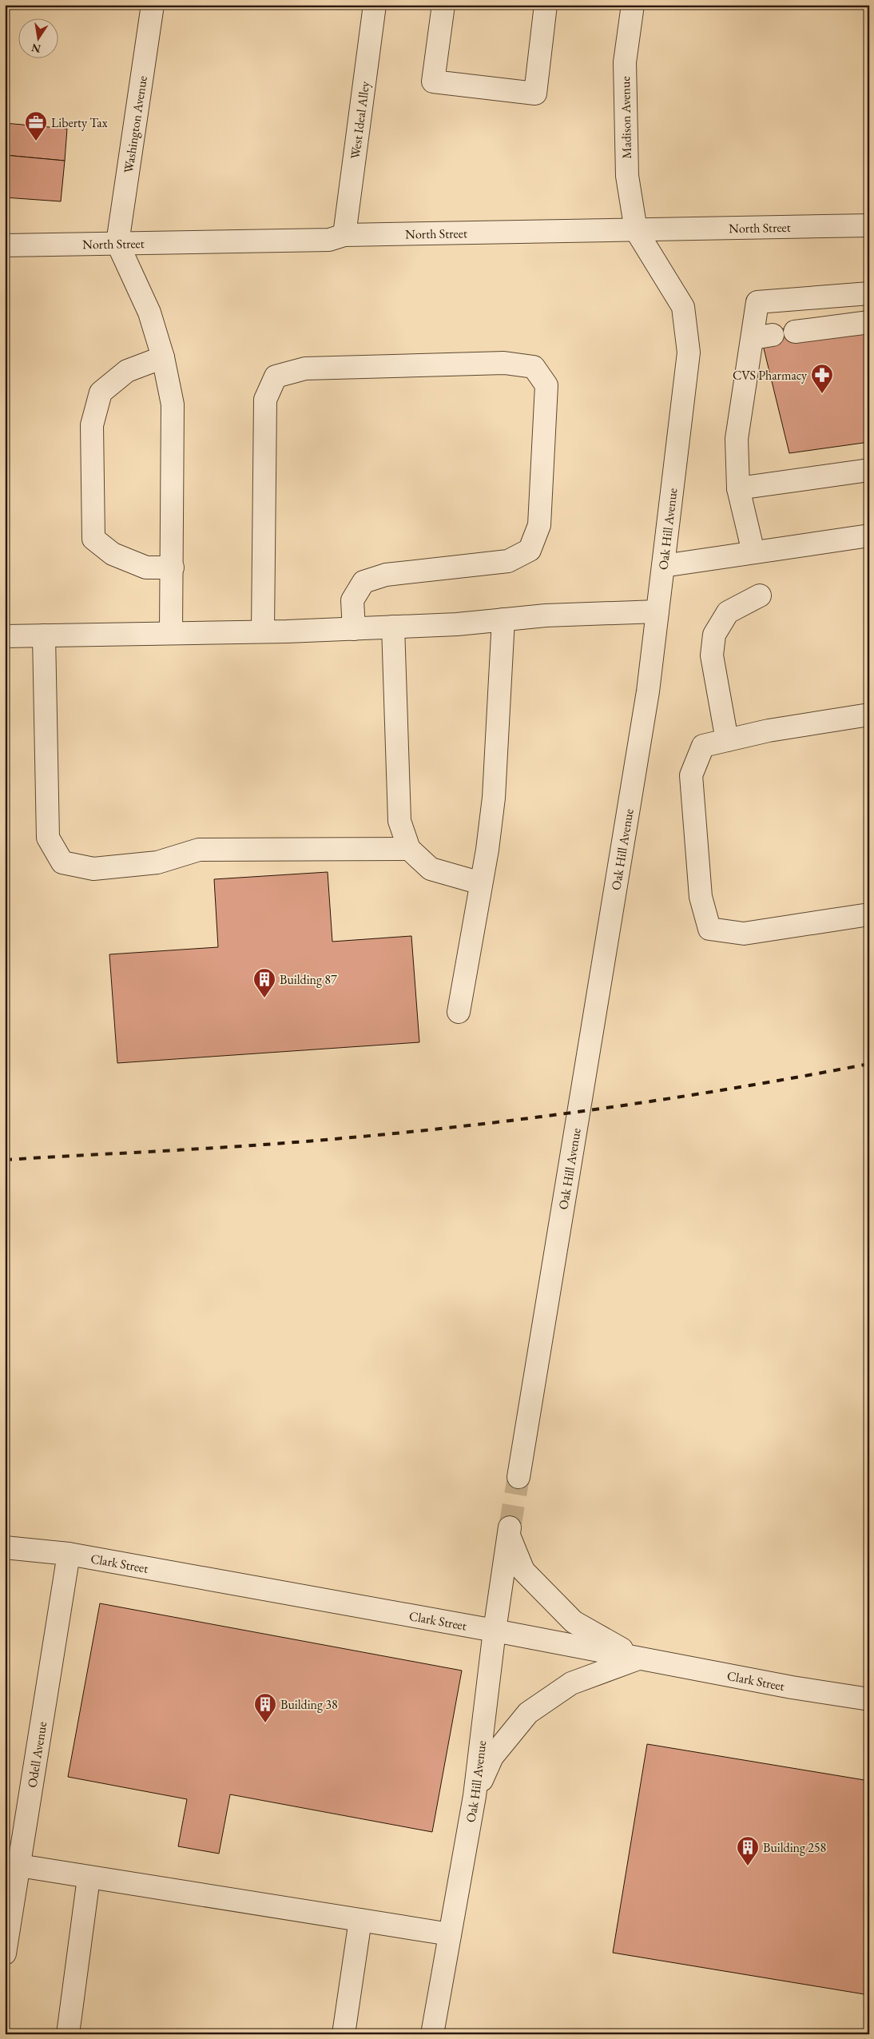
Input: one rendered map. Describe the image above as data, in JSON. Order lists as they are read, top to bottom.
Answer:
{
  "streets": {
    "street": [
      "Madison Avenue",
      "West Ideal Alley",
      "Washington Avenue",
      "North Street",
      "Oak Hill Avenue",
      "Clark Street",
      "Odell Avenue"
    ]
  },
  "crossings": [
    ["Madison Avenue", "North Street"],
    ["Madison Avenue", "Oak Hill Avenue"],
    ["West Ideal Alley", "North Street"],
    ["Washington Avenue", "North Street"],
    ["North Street", "Oak Hill Avenue"],
    ["Oak Hill Avenue", "Clark Street"],
    ["Clark Street", "Odell Avenue"]
  ],
  "places": {
    "office": ["Liberty Tax"],
    "pharmacy": ["CVS Pharmacy"],
    "building": ["Building 87", "Building 38", "Building 258"]
  },
  "north": "bottom"
}
